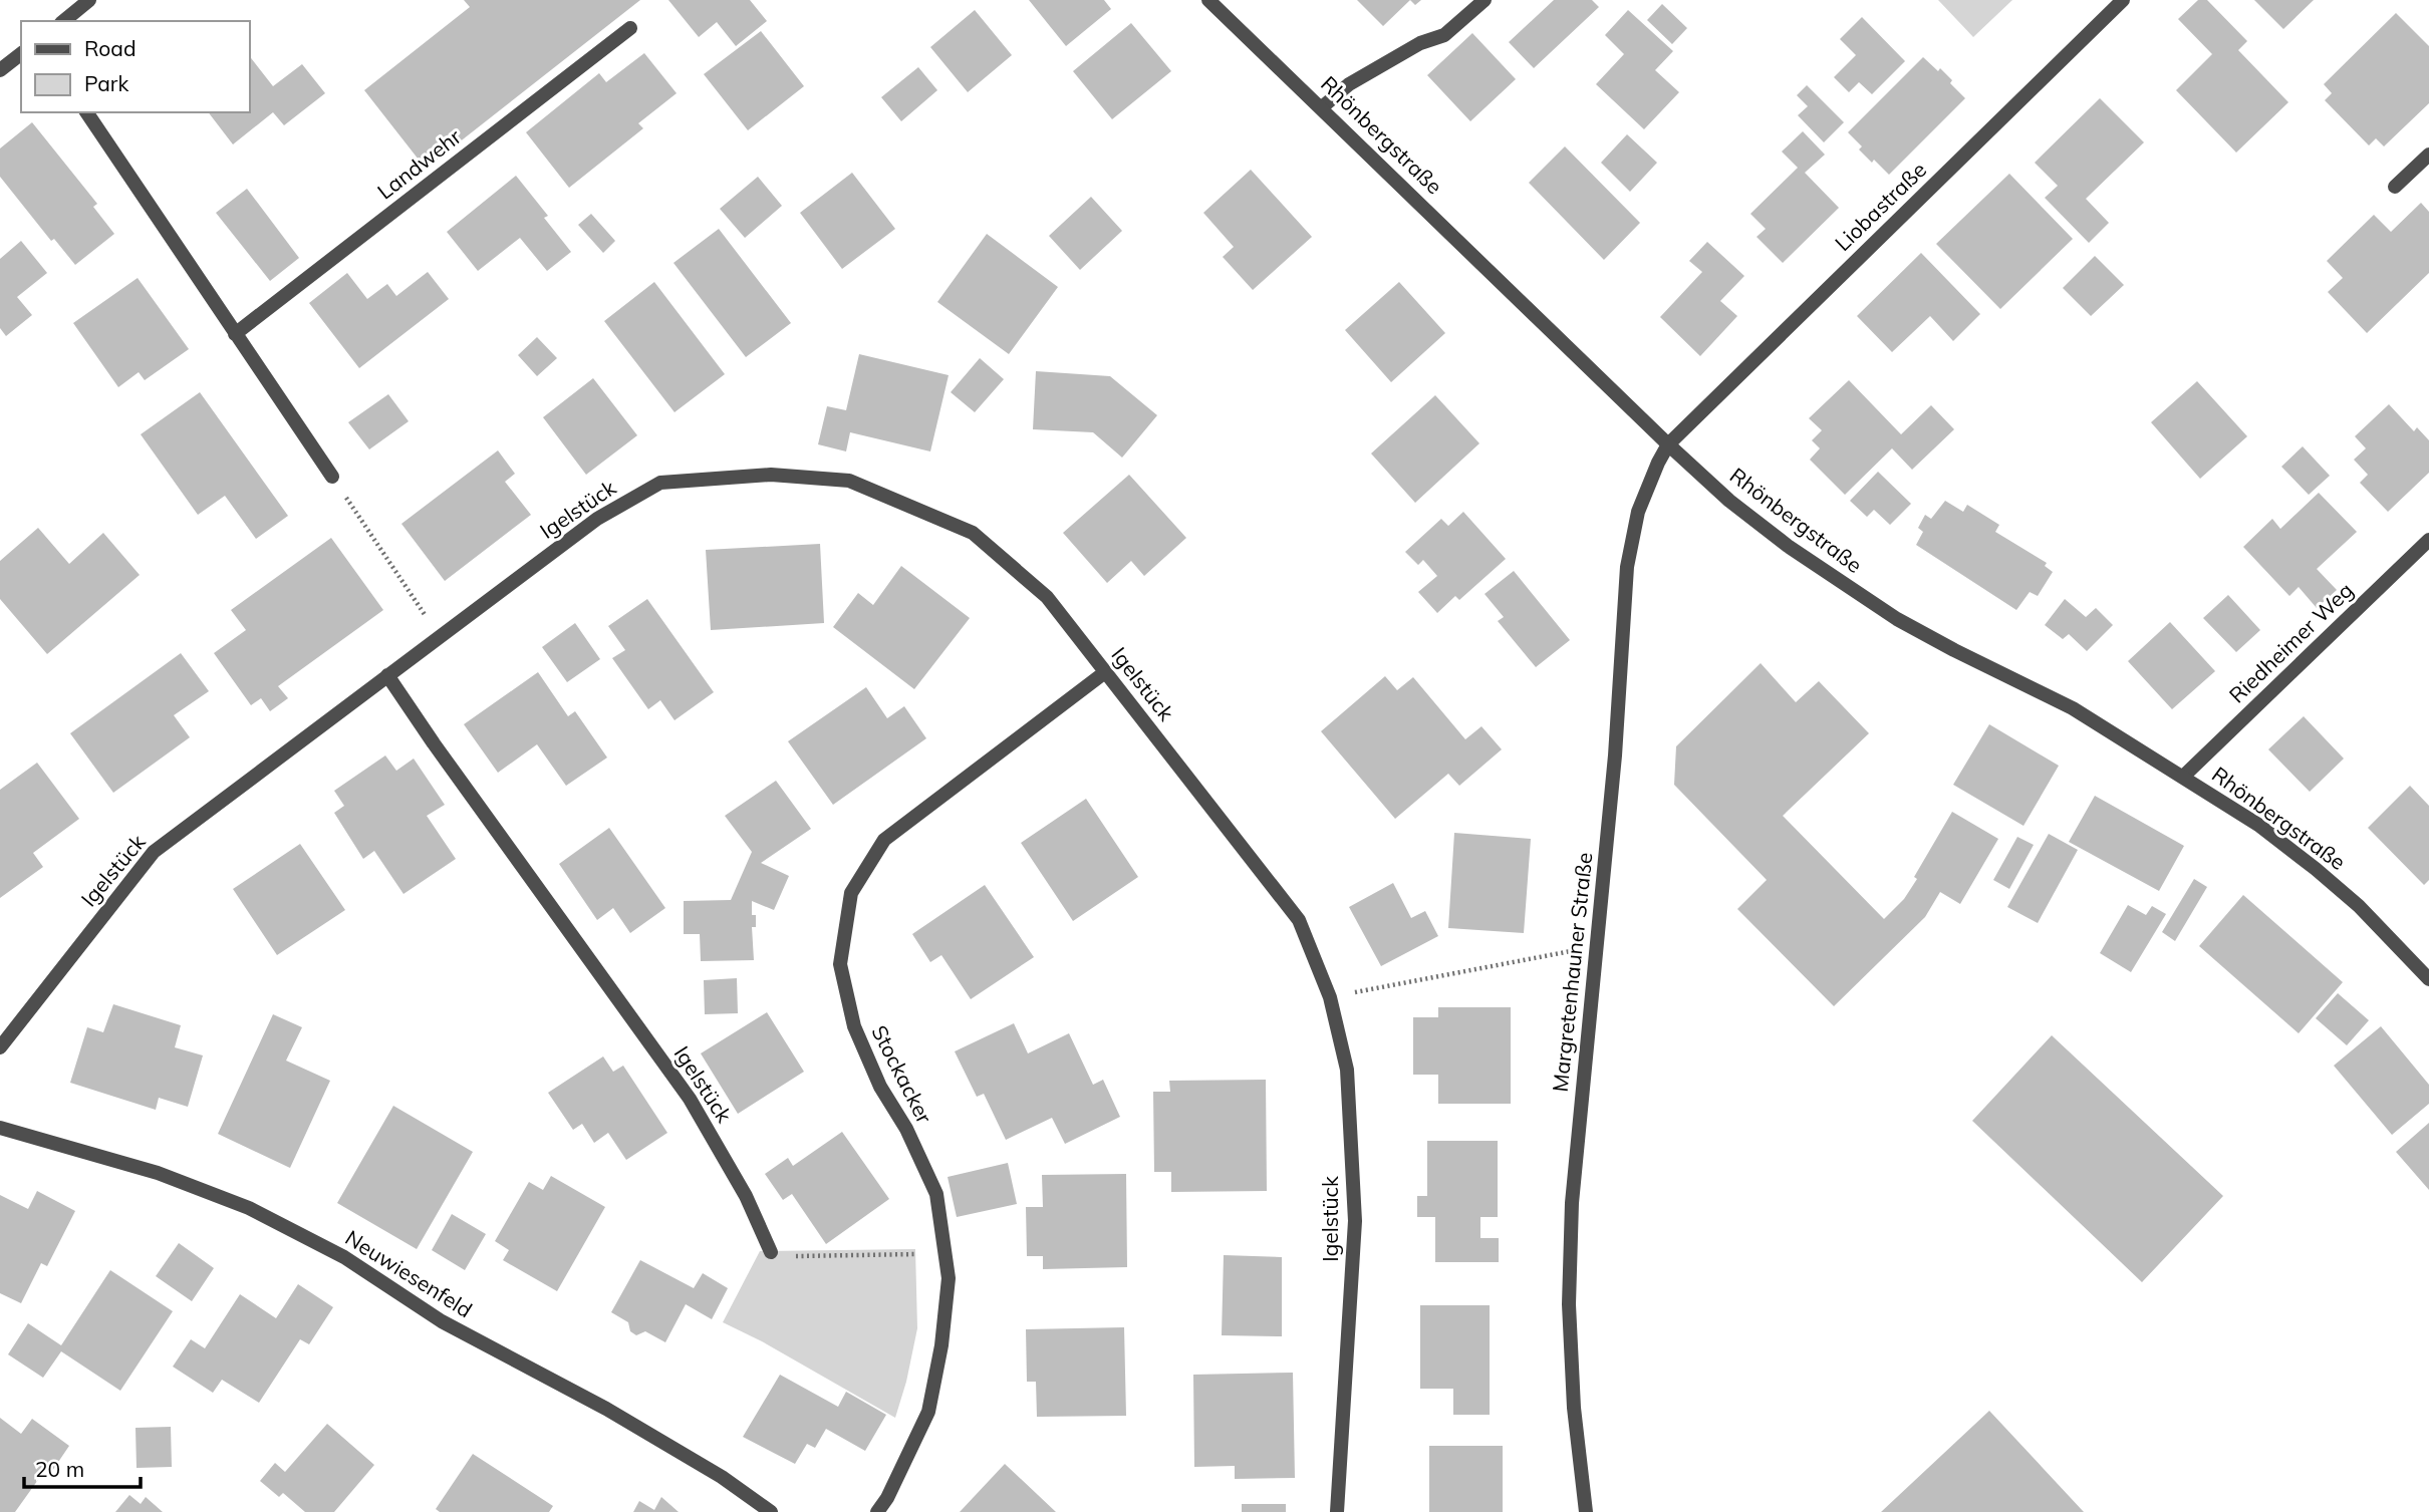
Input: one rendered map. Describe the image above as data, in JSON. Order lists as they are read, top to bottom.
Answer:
{
  "streets": {
    "street": [
      "Rhönbergstraße",
      "Landwehr",
      "Liobastraße",
      "Igelstück",
      "Riedheimer Weg",
      "Margretenhauner Straße",
      "Stockacker",
      "Neuwiesenfeld"
    ]
  },
  "crossings": [
    ["Rhönbergstraße", "Liobastraße"],
    ["Rhönbergstraße", "Riedheimer Weg"],
    ["Rhönbergstraße", "Margretenhauner Straße"],
    ["Liobastraße", "Margretenhauner Straße"],
    ["Igelstück", "Stockacker"]
  ],
  "legend": ["Road", "Park"],
  "scale_bar": "20 m"
}
